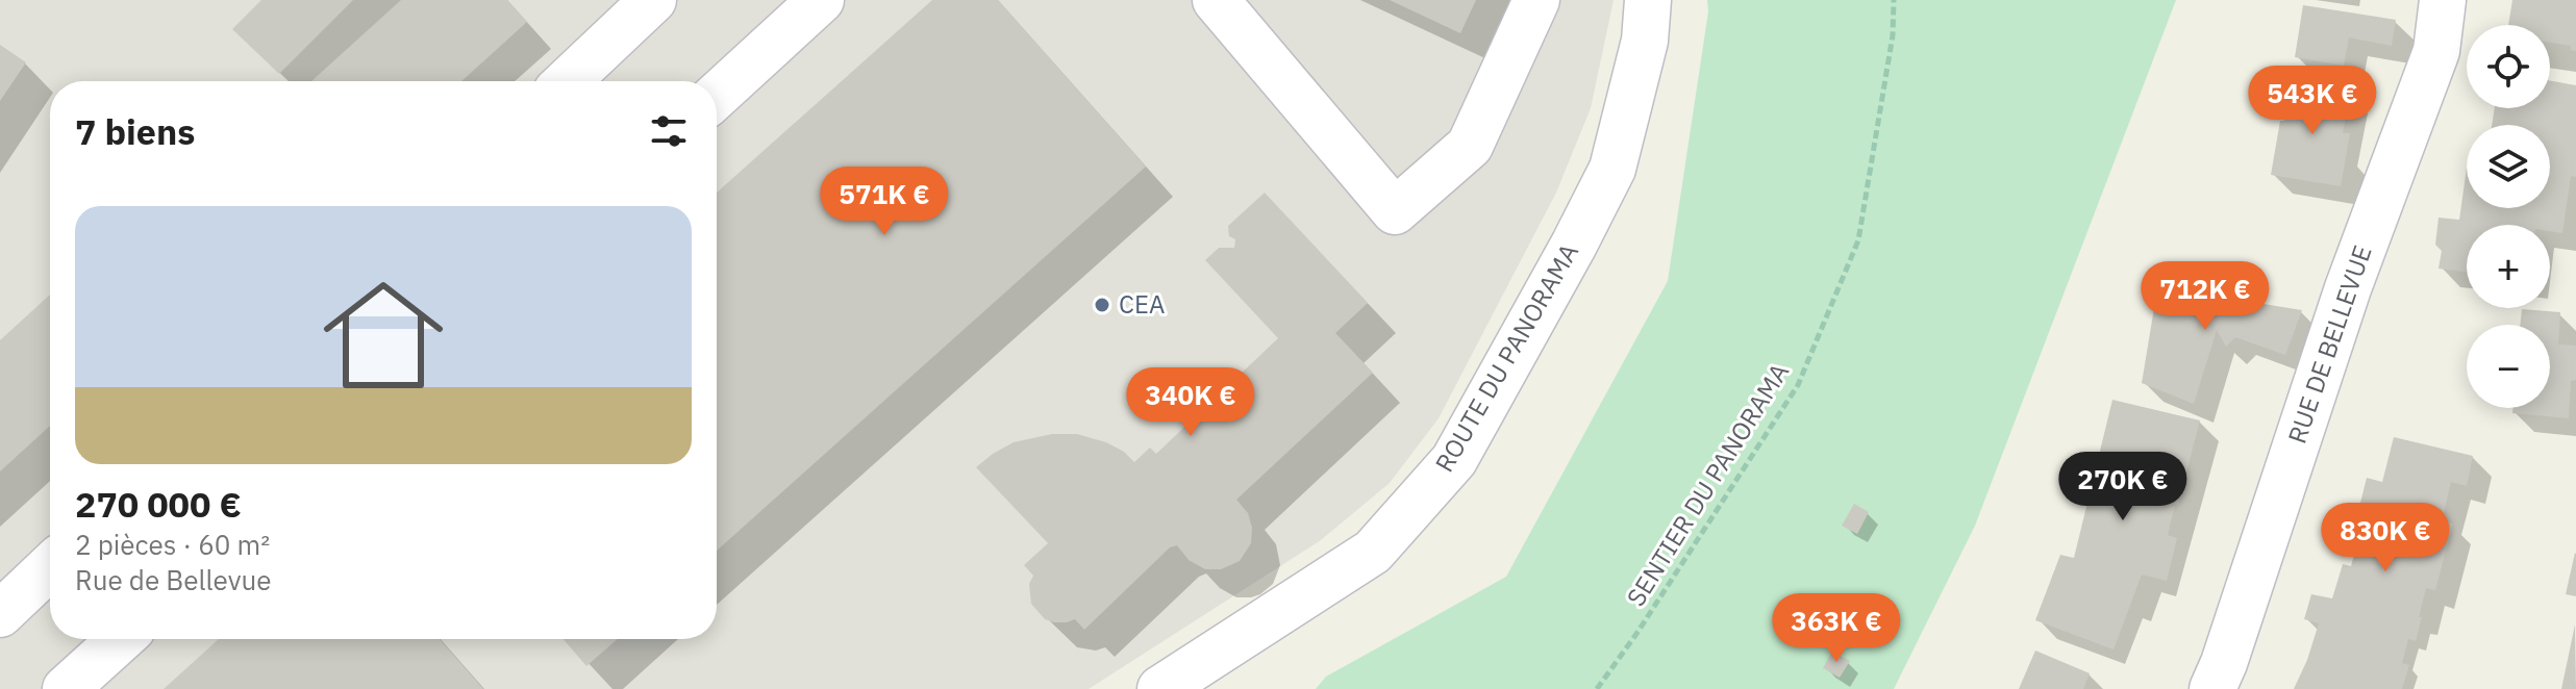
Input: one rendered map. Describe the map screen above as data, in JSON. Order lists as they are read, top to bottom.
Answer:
{
  "streets": {
    "street": ["RUE DE BELLEVUE", "ROUTE DU PANORAMA"],
    "path": ["SENTIER DU PANORAMA"]
  },
  "places": ["CEA"],
  "page": {
    "map_buttons": ["+", "−"],
    "price": [
      "543K €",
      "571K €",
      "712K €",
      "340K €",
      "270K €",
      "830K €",
      "363K €"
    ],
    "heading": "7 biens",
    "list": [
      {
        "name": "270 000 €",
        "note": "2 pièces · 60 m² · Rue de Bellevue"
      }
    ]
  }
}
